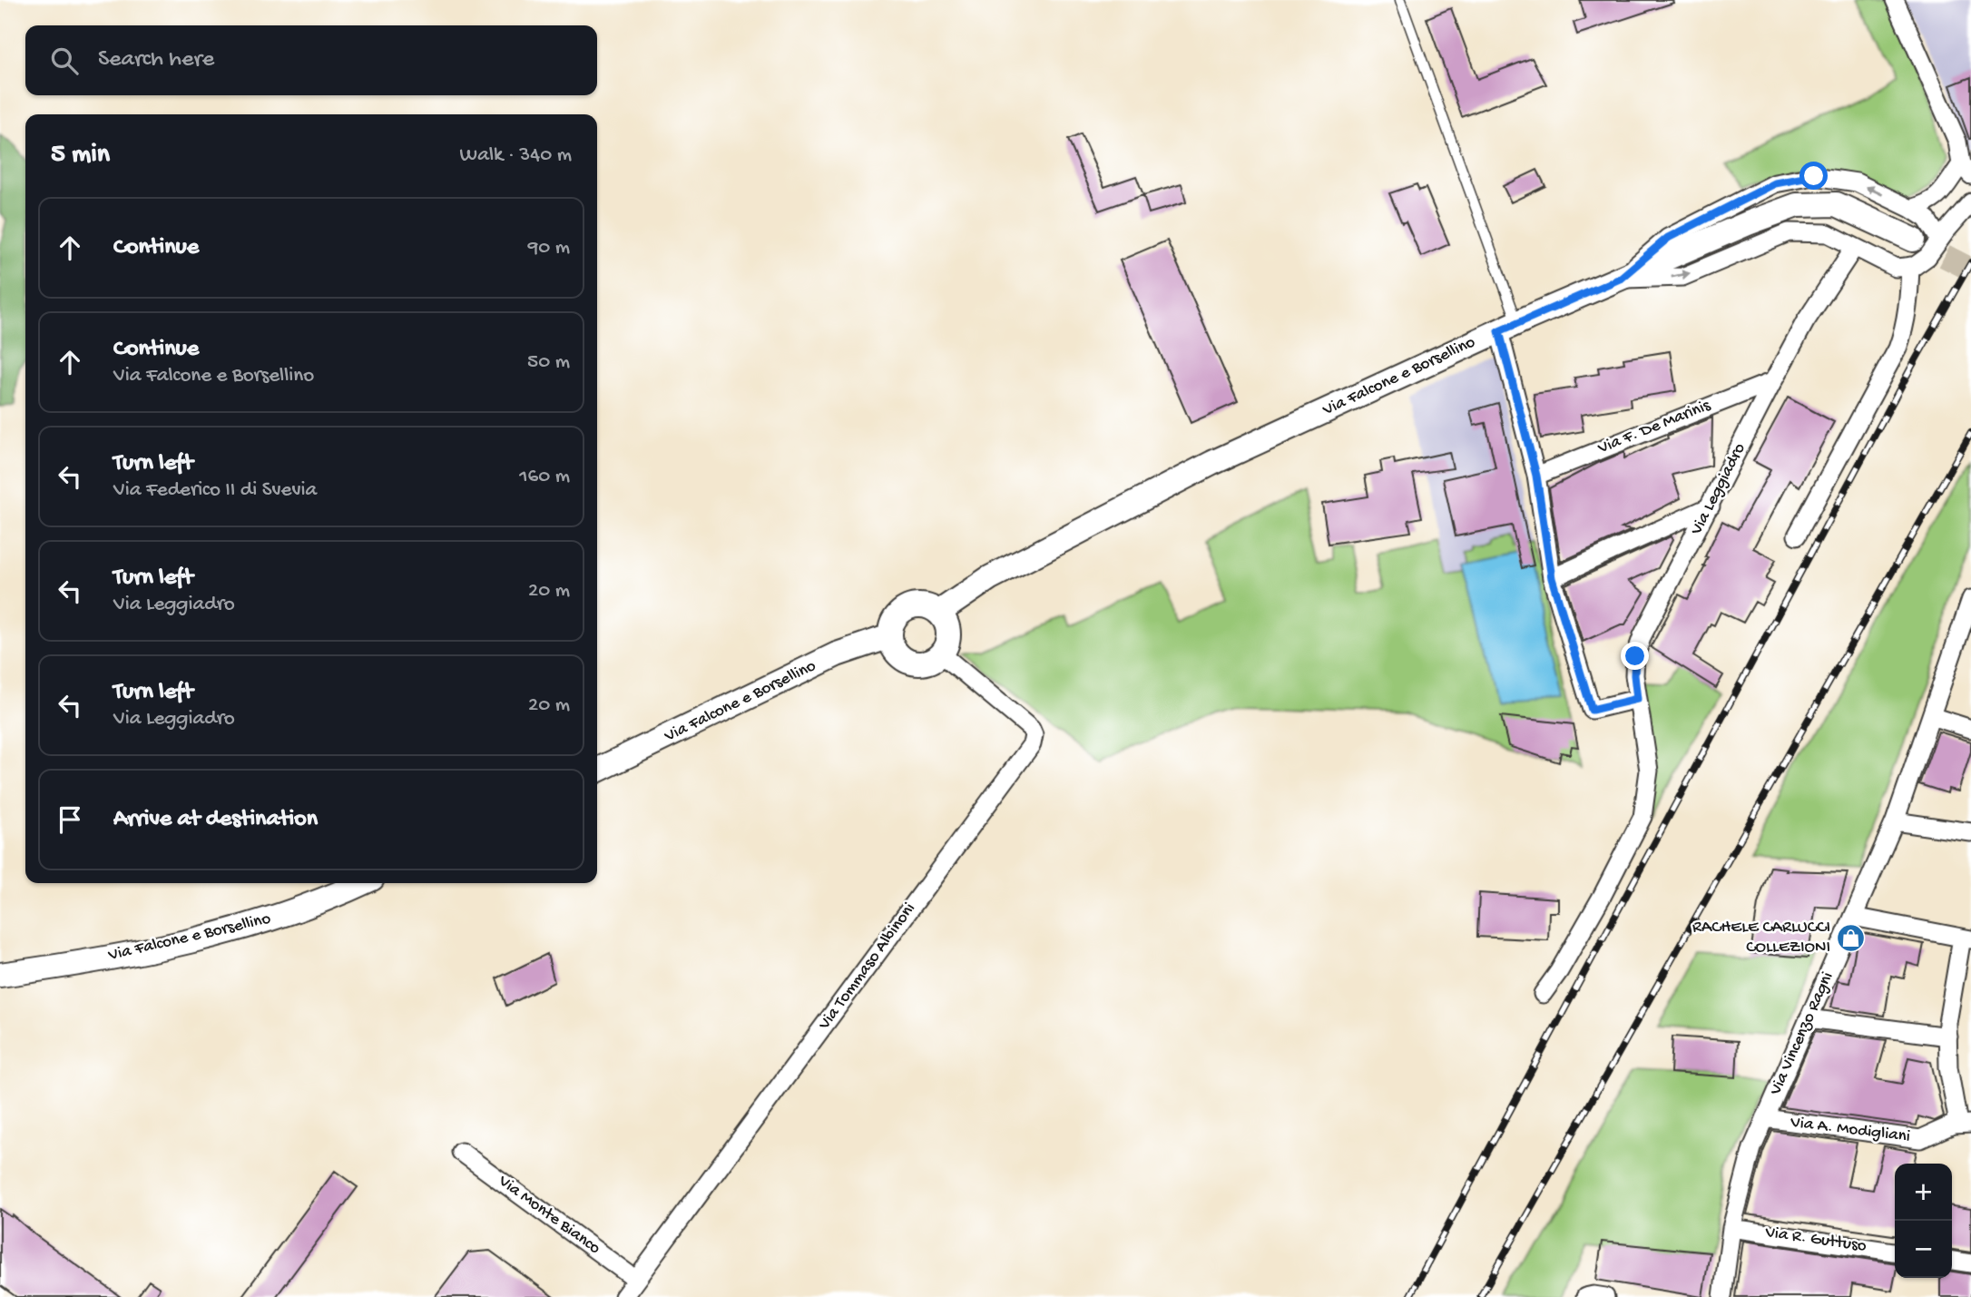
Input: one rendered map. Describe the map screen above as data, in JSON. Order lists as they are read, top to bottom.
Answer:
{
  "streets": {
    "main road": ["Via Falcone e Borsellino"],
    "street": [
      "Via F. De Marinis",
      "Via Leggiadro",
      "Via Tommaso Albinoni",
      "Via Vincenzo Ragni",
      "Via A. Modigliani",
      "Via Monte Bianco",
      "Via R. Guttuso"
    ]
  },
  "crossings": [
    ["Via Falcone e Borsellino", "Via Tommaso Albinoni"],
    ["Via F. De Marinis", "Via Leggiadro"],
    ["Via Tommaso Albinoni", "Via Monte Bianco"],
    ["Via Vincenzo Ragni", "Via A. Modigliani"],
    ["Via Vincenzo Ragni", "Via R. Guttuso"]
  ],
  "places": {
    "shop": ["RACHELE CARLUCCI COLLEZIONI"]
  },
  "page": {
    "search": "Search here",
    "heading": ["5 min", "Walk · 340 m"],
    "list": [
      ["Continue", "90 m"],
      ["Continue", "Via Falcone e Borsellino", "50 m"],
      ["Turn left", "Via Federico II di Svevia", "160 m"],
      ["Turn left", "Via Leggiadro", "20 m"],
      ["Turn left", "Via Leggiadro", "20 m"],
      "Arrive at destination"
    ],
    "map_buttons": ["+", "−"]
  }
}
